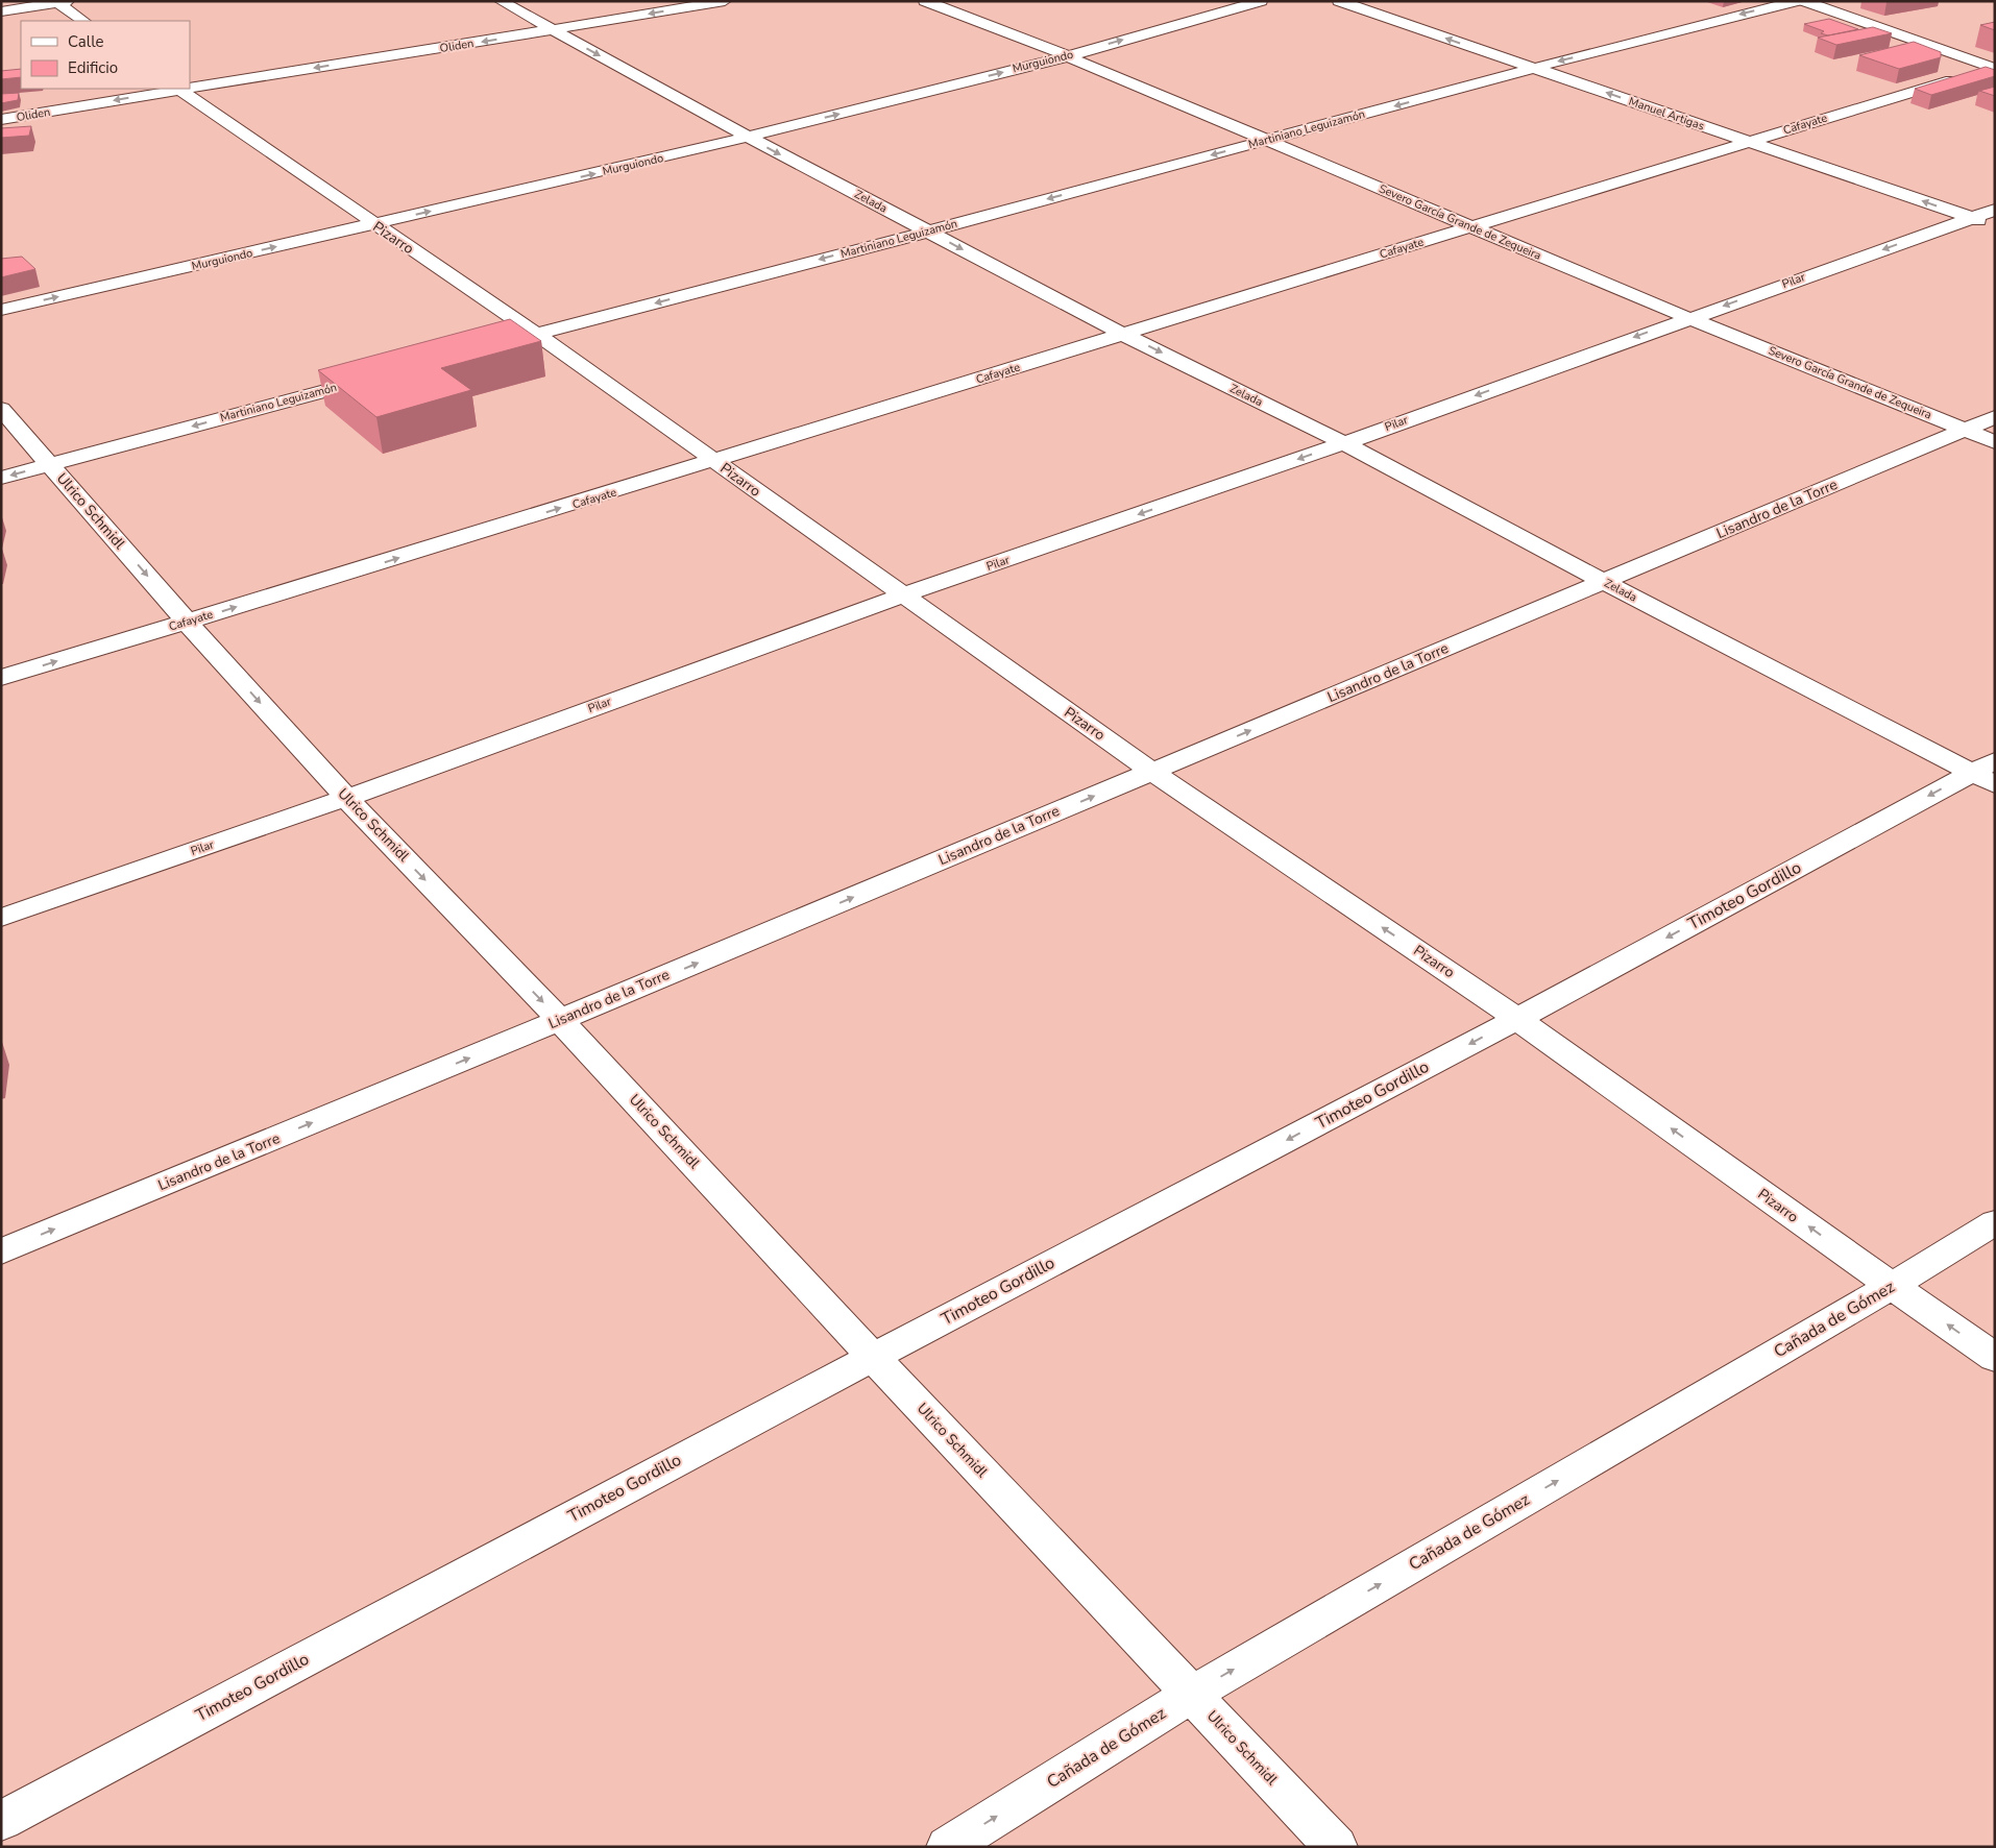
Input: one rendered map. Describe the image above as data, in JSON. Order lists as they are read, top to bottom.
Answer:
{
  "streets": {
    "street": [
      "Oliden",
      "Murguiondo",
      "Manuel Artigas",
      "Cafayate",
      "Martiniano Leguizamón",
      "Zelada",
      "Severo García Grande de Zequeira",
      "Pizarro",
      "Pilar",
      "Lisandro de la Torre",
      "Ulrico Schmidl",
      "Timoteo Gordillo",
      "Cañada de Gómez"
    ]
  },
  "crossings": [
    ["Oliden", "Zelada"],
    ["Oliden", "Pizarro"],
    ["Murguiondo", "Zelada"],
    ["Murguiondo", "Severo García Grande de Zequeira"],
    ["Murguiondo", "Pizarro"],
    ["Manuel Artigas", "Cafayate"],
    ["Manuel Artigas", "Martiniano Leguizamón"],
    ["Manuel Artigas", "Pilar"],
    ["Cafayate", "Zelada"],
    ["Cafayate", "Severo García Grande de Zequeira"],
    ["Cafayate", "Pizarro"],
    ["Cafayate", "Ulrico Schmidl"],
    ["Martiniano Leguizamón", "Zelada"],
    ["Martiniano Leguizamón", "Severo García Grande de Zequeira"],
    ["Martiniano Leguizamón", "Pizarro"],
    ["Martiniano Leguizamón", "Ulrico Schmidl"],
    ["Zelada", "Pilar"],
    ["Zelada", "Lisandro de la Torre"],
    ["Zelada", "Timoteo Gordillo"],
    ["Severo García Grande de Zequeira", "Pilar"],
    ["Severo García Grande de Zequeira", "Lisandro de la Torre"],
    ["Pizarro", "Pilar"],
    ["Pizarro", "Lisandro de la Torre"],
    ["Pizarro", "Timoteo Gordillo"],
    ["Pizarro", "Cañada de Gómez"],
    ["Pilar", "Ulrico Schmidl"],
    ["Lisandro de la Torre", "Ulrico Schmidl"],
    ["Ulrico Schmidl", "Timoteo Gordillo"],
    ["Ulrico Schmidl", "Cañada de Gómez"]
  ],
  "one_way": [
    "Oliden",
    "Murguiondo",
    "Cafayate",
    "Martiniano Leguizamón",
    "Zelada",
    "Pizarro",
    "Pilar",
    "Lisandro de la Torre",
    "Ulrico Schmidl",
    "Timoteo Gordillo",
    "Cañada de Gómez"
  ],
  "legend": ["Calle", "Edificio"]
}
